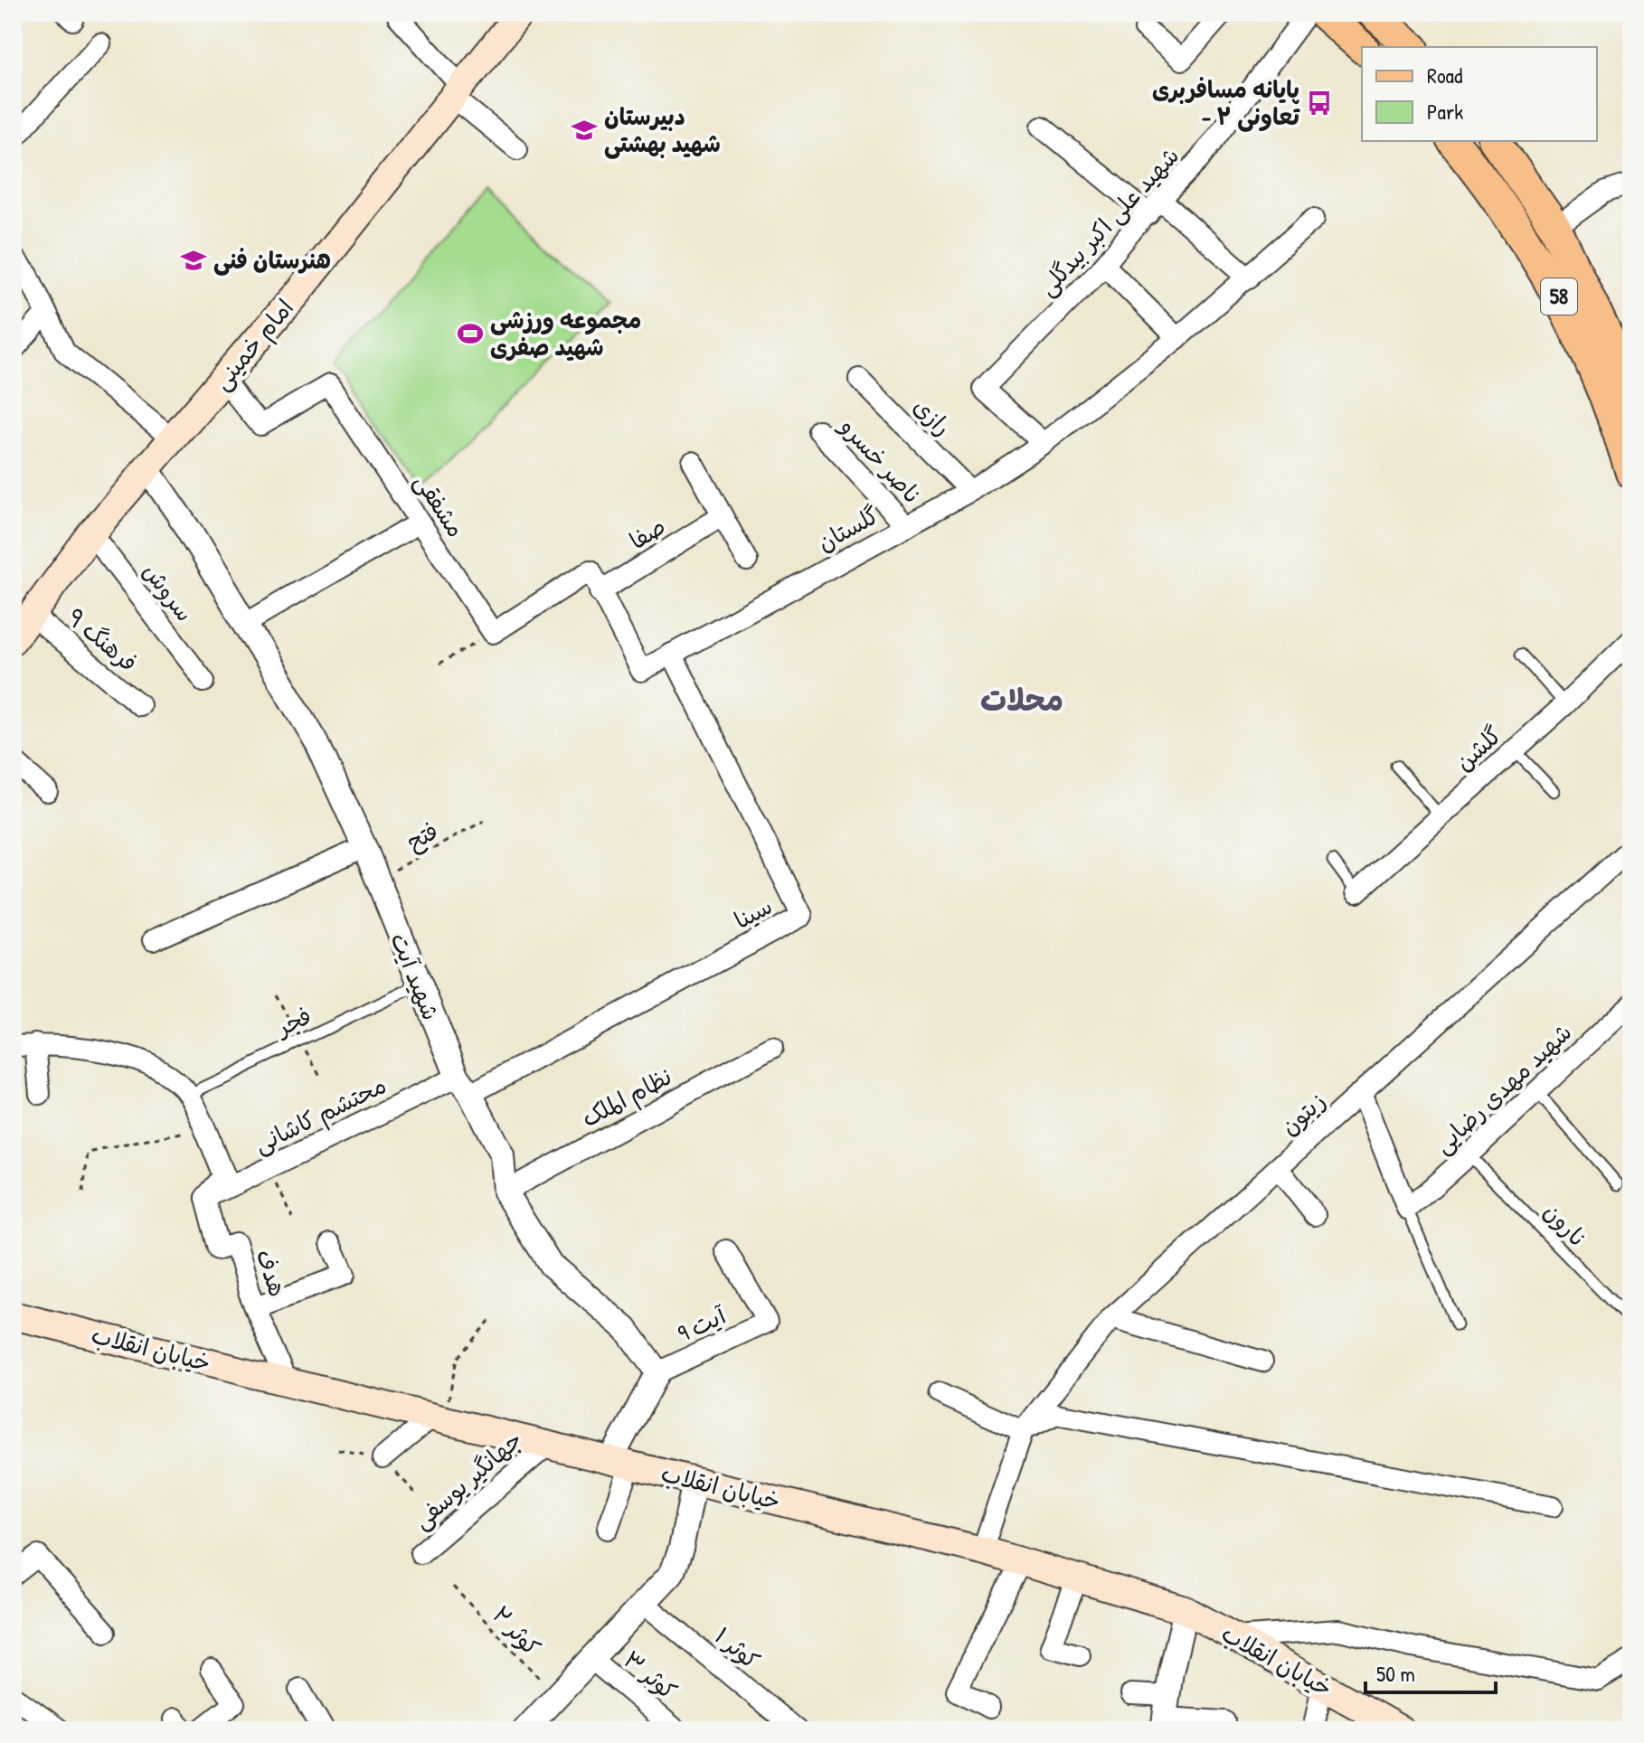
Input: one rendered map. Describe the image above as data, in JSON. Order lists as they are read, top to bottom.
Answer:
{
  "streets": {
    "main road": ["58", "امام خمینی", "خیابان انقلاب"],
    "street": [
      "شهید علی اکبر بیدگلی",
      "رازی",
      "ناصر خسرو",
      "مشفقی",
      "گلستان",
      "صفا",
      "سروش",
      "فرهنگ ۹",
      "گلشن",
      "سینا",
      "شهید آیت",
      "شهید مهدی رضایی",
      "نظام الملک",
      "زیتون",
      "محتشم کاشانی",
      "هدف",
      "آیت 9",
      "جهانگیر یوسفی",
      "کوثر ۱",
      "کوثر ۳"
    ],
    "lane": ["فجر", "نارون"],
    "path": ["فتح", "کوثر ۲"]
  },
  "crossings": [
    ["شهید علی اکبر بیدگلی", "گلستان"],
    ["امام خمینی", "مشفقی"],
    ["امام خمینی", "سروش"],
    ["امام خمینی", "فرهنگ ۹"],
    ["امام خمینی", "شهید آیت"],
    ["رازی", "گلستان"],
    ["ناصر خسرو", "گلستان"],
    ["مشفقی", "گلستان"],
    ["گلستان", "صفا"],
    ["گلستان", "سینا"],
    ["فتح", "شهید آیت"],
    ["سینا", "شهید آیت"],
    ["سینا", "محتشم کاشانی"],
    ["شهید آیت", "فجر"],
    ["شهید آیت", "نظام الملک"],
    ["شهید آیت", "محتشم کاشانی"],
    ["شهید آیت", "آیت 9"],
    ["شهید مهدی رضایی", "نارون"],
    ["زیتون", "خیابان انقلاب"],
    ["محتشم کاشانی", "هدف"],
    ["هدف", "خیابان انقلاب"],
    ["خیابان انقلاب", "جهانگیر یوسفی"]
  ],
  "districts": ["محلات"],
  "places": {
    "bus stop": ["پایانه مسافربری - تعاونی ۲"],
    "school or university": ["دبیرستان شهید بهشتی", "هنرستان فنی"],
    "sports": ["مجموعه ورزشی شهید صفری"]
  },
  "legend": ["Road", "Park"],
  "scale_bar": "50 m"
}
